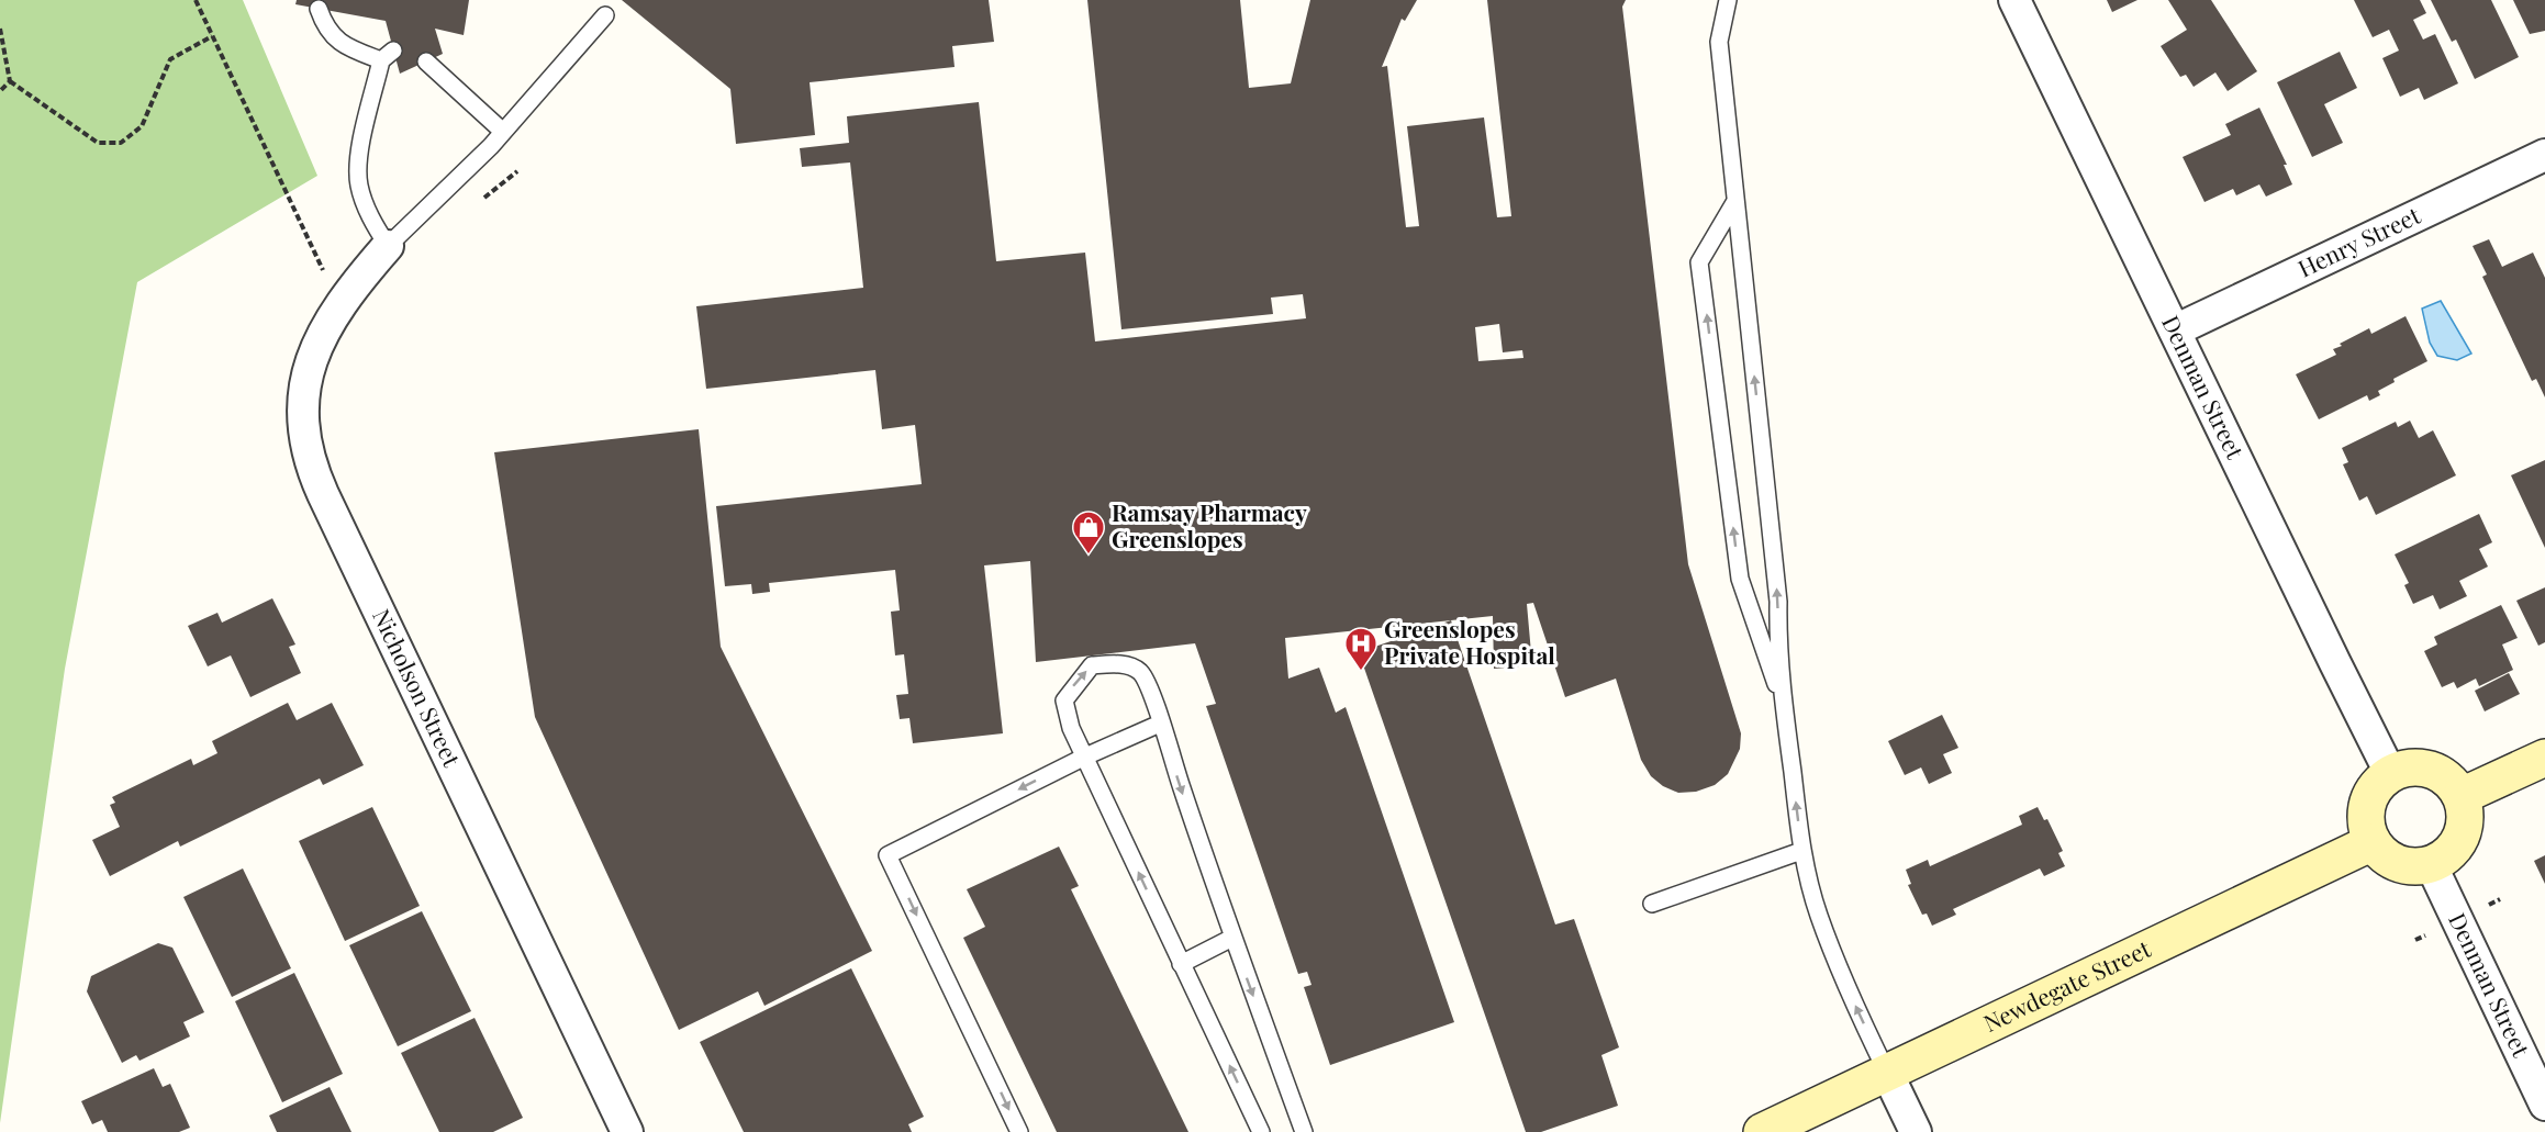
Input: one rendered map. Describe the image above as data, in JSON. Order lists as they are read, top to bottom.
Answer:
{
  "streets": {
    "street": [
      "Henry Street",
      "Denman Street",
      "Nicholson Street",
      "Newdegate Street"
    ]
  },
  "crossings": [
    ["Henry Street", "Denman Street"],
    ["Denman Street", "Newdegate Street"]
  ],
  "places": {
    "shop": ["Ramsay Pharmacy Greenslopes"],
    "hospital": ["Greenslopes Private Hospital"]
  }
}
